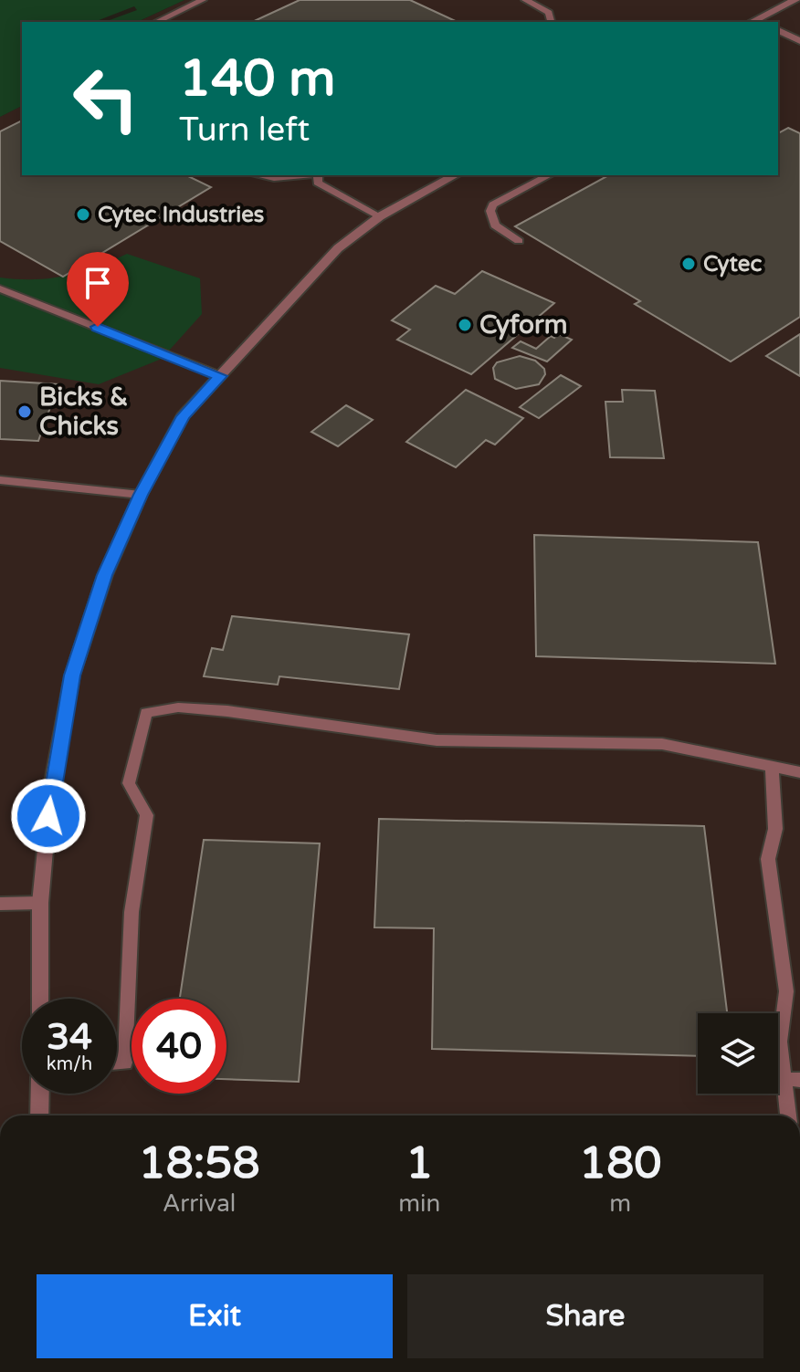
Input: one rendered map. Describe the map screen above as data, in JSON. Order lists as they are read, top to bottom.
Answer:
{
  "places": [
    "Cytec Industries",
    "Cytec",
    "Cyform",
    "Bicks & Chicks"
  ],
  "page": {
    "turn": ["140 m", "Turn left"],
    "speed": "34 km/h",
    "limit": "40",
    "eta": [
      "18:58",
      "Arrival",
      "1",
      "min",
      "180",
      "m"
    ],
    "buttons": ["Exit", "Share"]
  }
}
